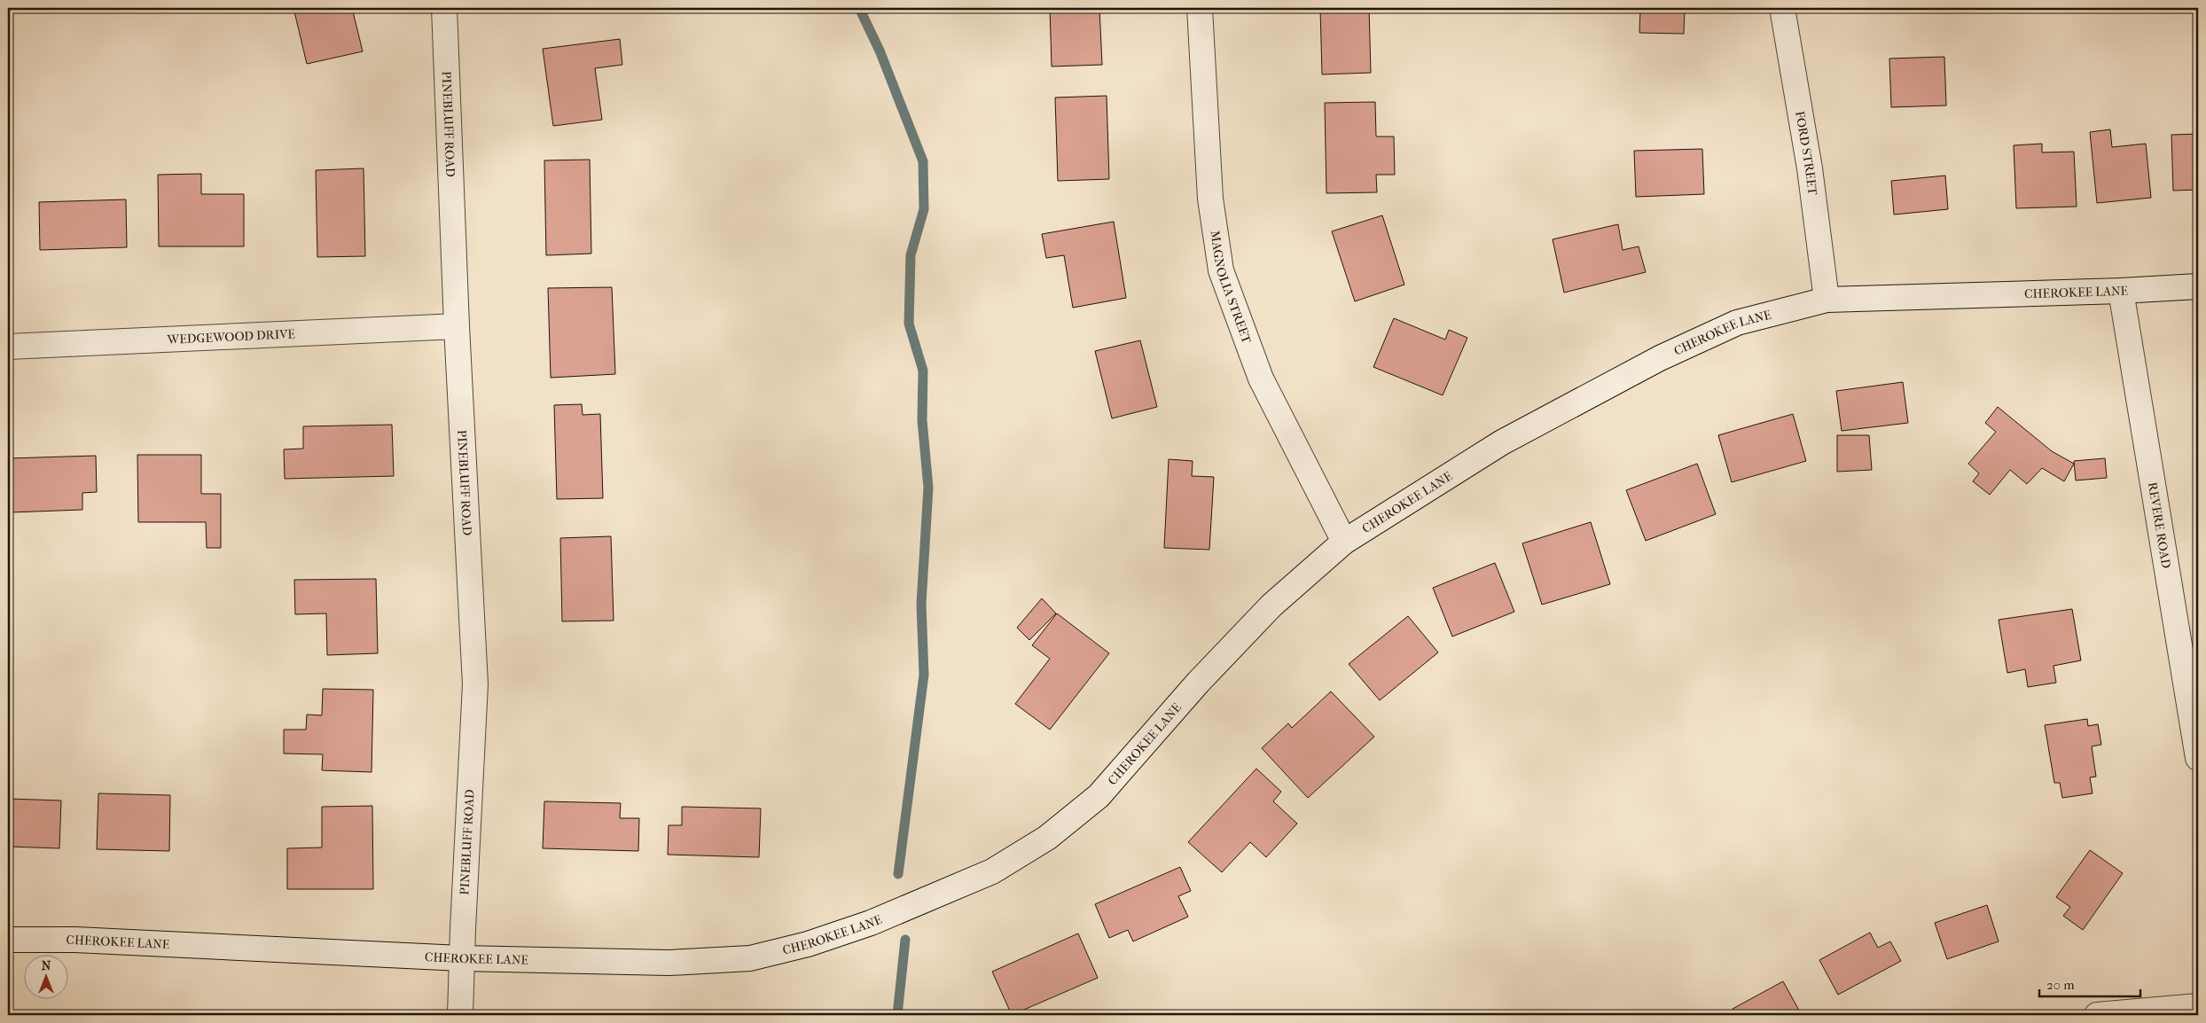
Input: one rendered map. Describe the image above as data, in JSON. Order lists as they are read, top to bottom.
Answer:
{
  "streets": {
    "street": [
      "PINEBLUFF ROAD",
      "FORD STREET",
      "MAGNOLIA STREET",
      "CHEROKEE LANE",
      "WEDGEWOOD DRIVE",
      "REVERE ROAD"
    ]
  },
  "crossings": [
    ["PINEBLUFF ROAD", "CHEROKEE LANE"],
    ["PINEBLUFF ROAD", "WEDGEWOOD DRIVE"],
    ["FORD STREET", "CHEROKEE LANE"],
    ["MAGNOLIA STREET", "CHEROKEE LANE"],
    ["CHEROKEE LANE", "REVERE ROAD"]
  ],
  "scale_bar": "20 m",
  "north": "top"
}
